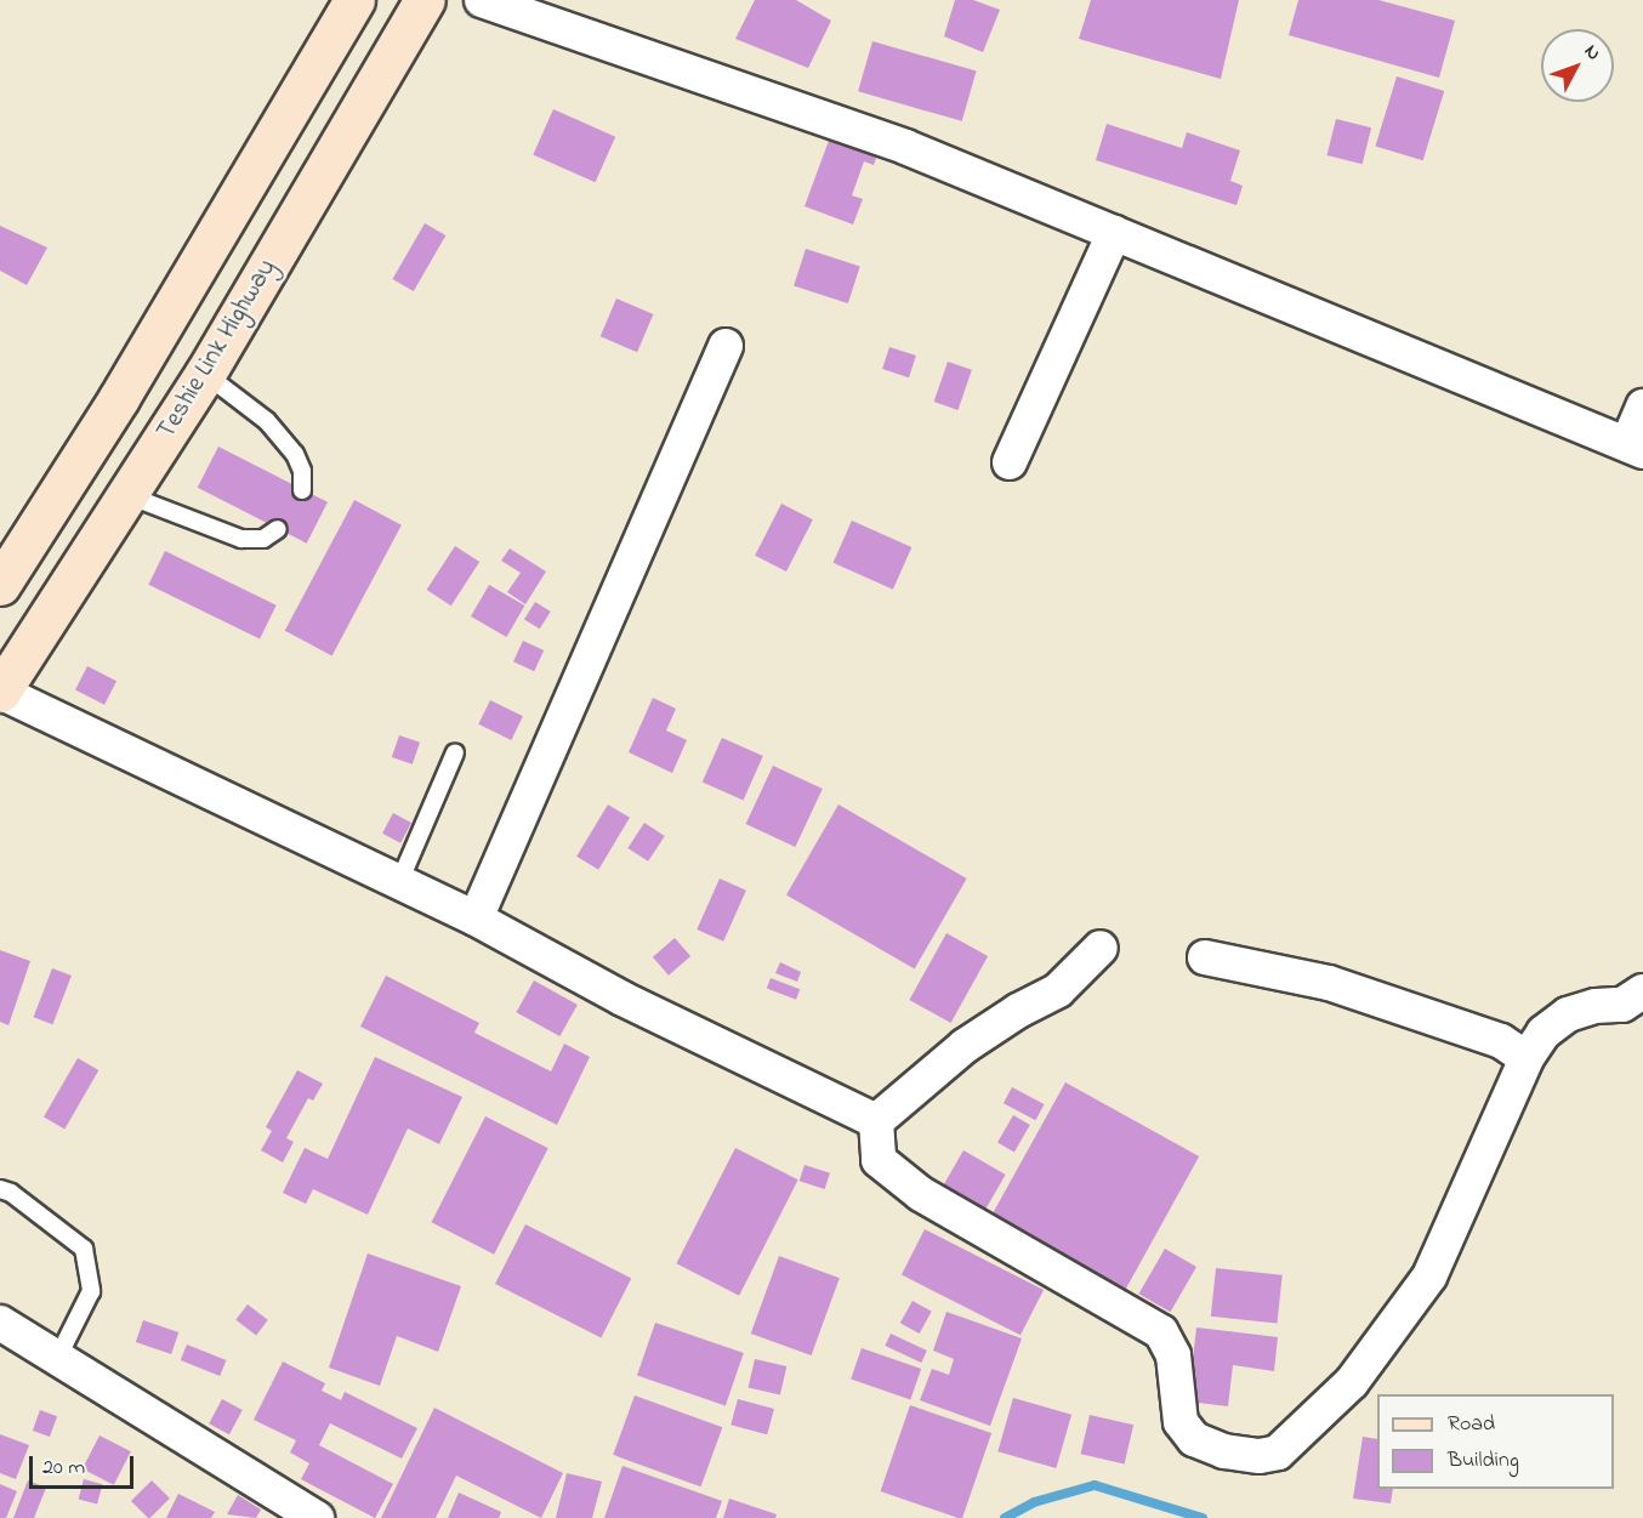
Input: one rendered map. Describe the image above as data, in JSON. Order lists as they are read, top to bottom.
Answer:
{
  "streets": {
    "main road": ["Teshie Link Highway"]
  },
  "legend": ["Road", "Building"],
  "scale_bar": "20 m",
  "north": "top right"
}
